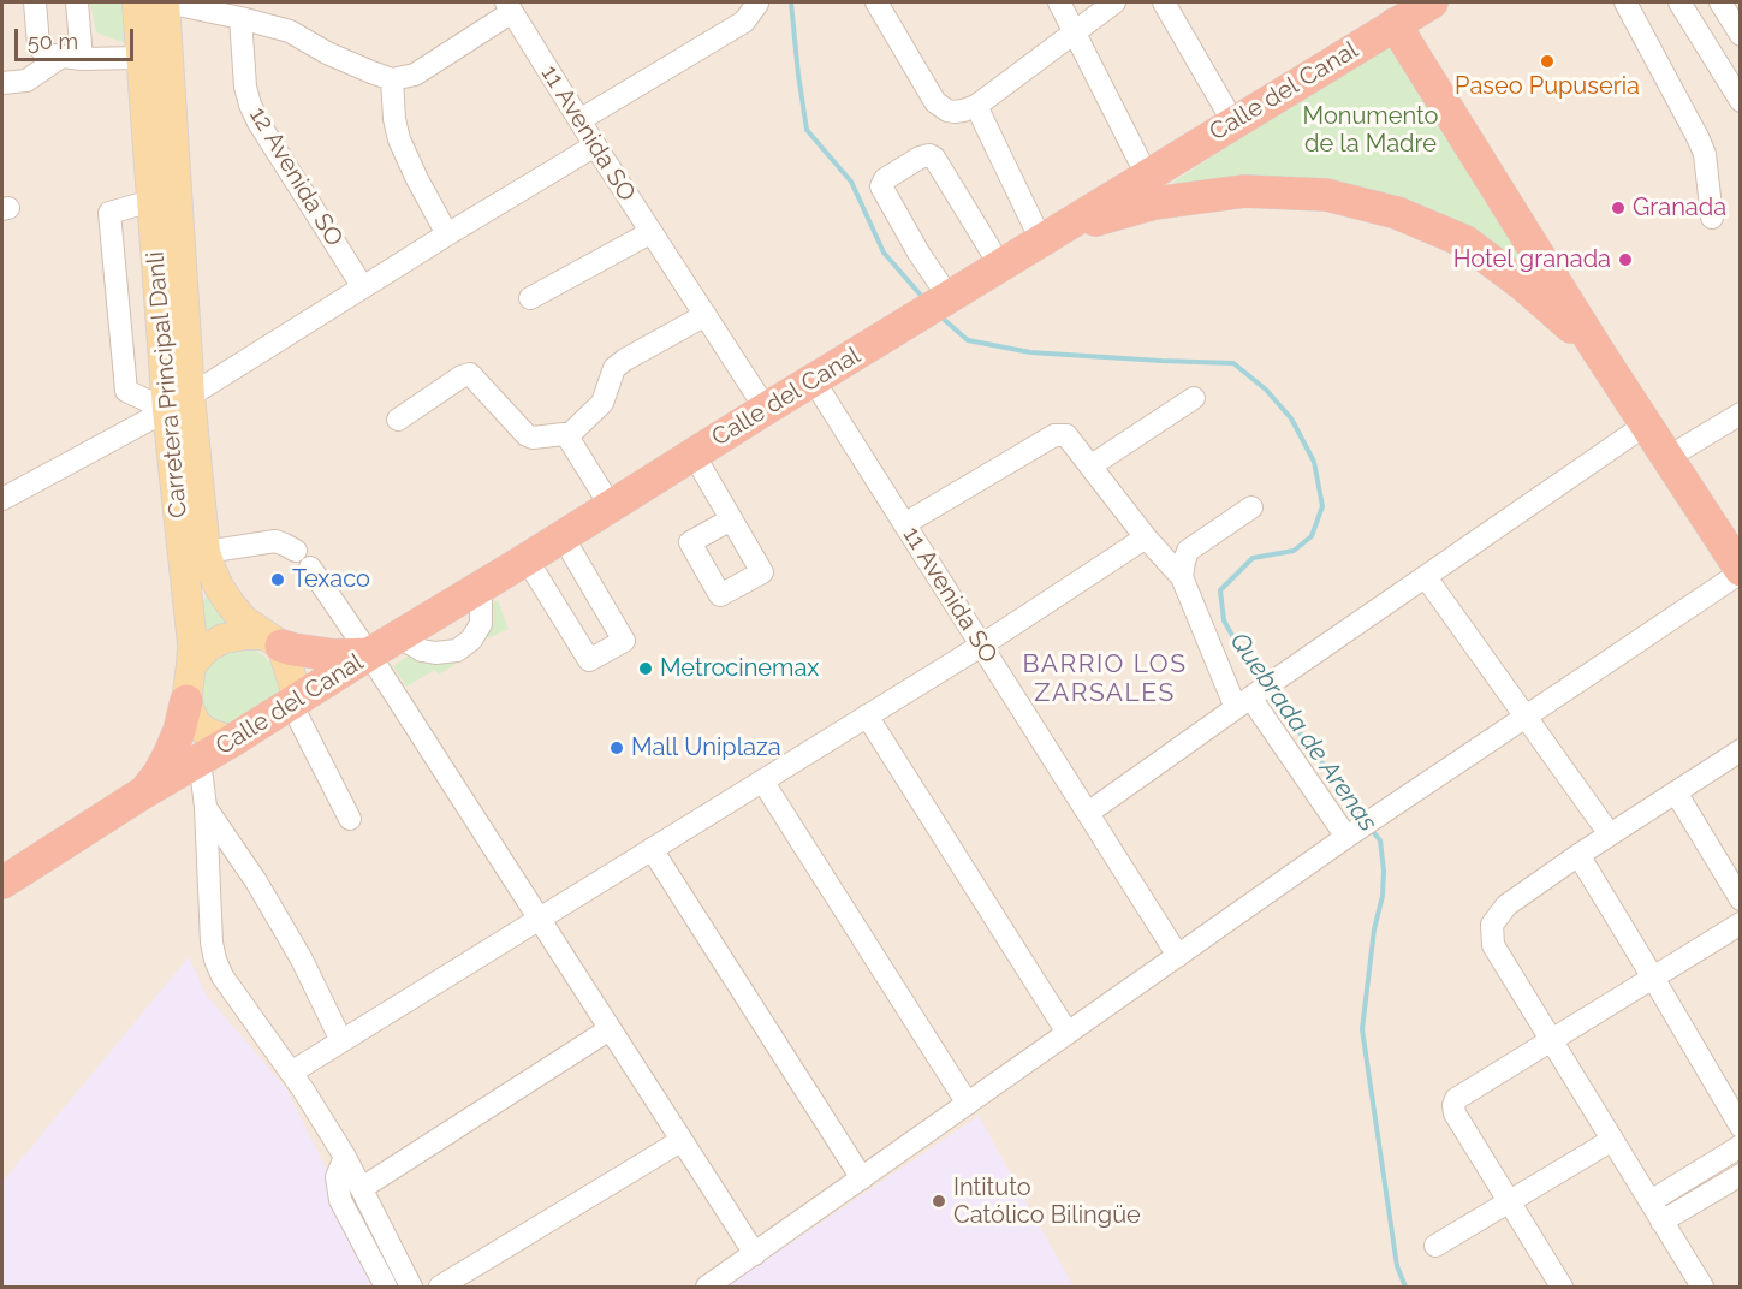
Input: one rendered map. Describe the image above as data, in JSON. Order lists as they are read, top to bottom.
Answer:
{
  "streets": {
    "highway": ["Calle del Canal"],
    "main road": ["Carretera Principal Danli"],
    "street": ["11 Avenida SO", "12 Avenida SO"]
  },
  "crossings": [
    ["Calle del Canal", "11 Avenida SO"],
    ["Calle del Canal", "Carretera Principal Danli"]
  ],
  "districts": ["BARRIO LOS ZARSALES"],
  "water": ["Quebrada de Arenas"],
  "parks": ["Monumento de la Madre"],
  "places": [
    "Paseo Pupuseria",
    "Granada",
    "Hotel granada",
    "Texaco",
    "Metrocinemax",
    "Mall Uniplaza",
    "Intituto Católico Bilingüe"
  ],
  "scale_bar": "50 m"
}
